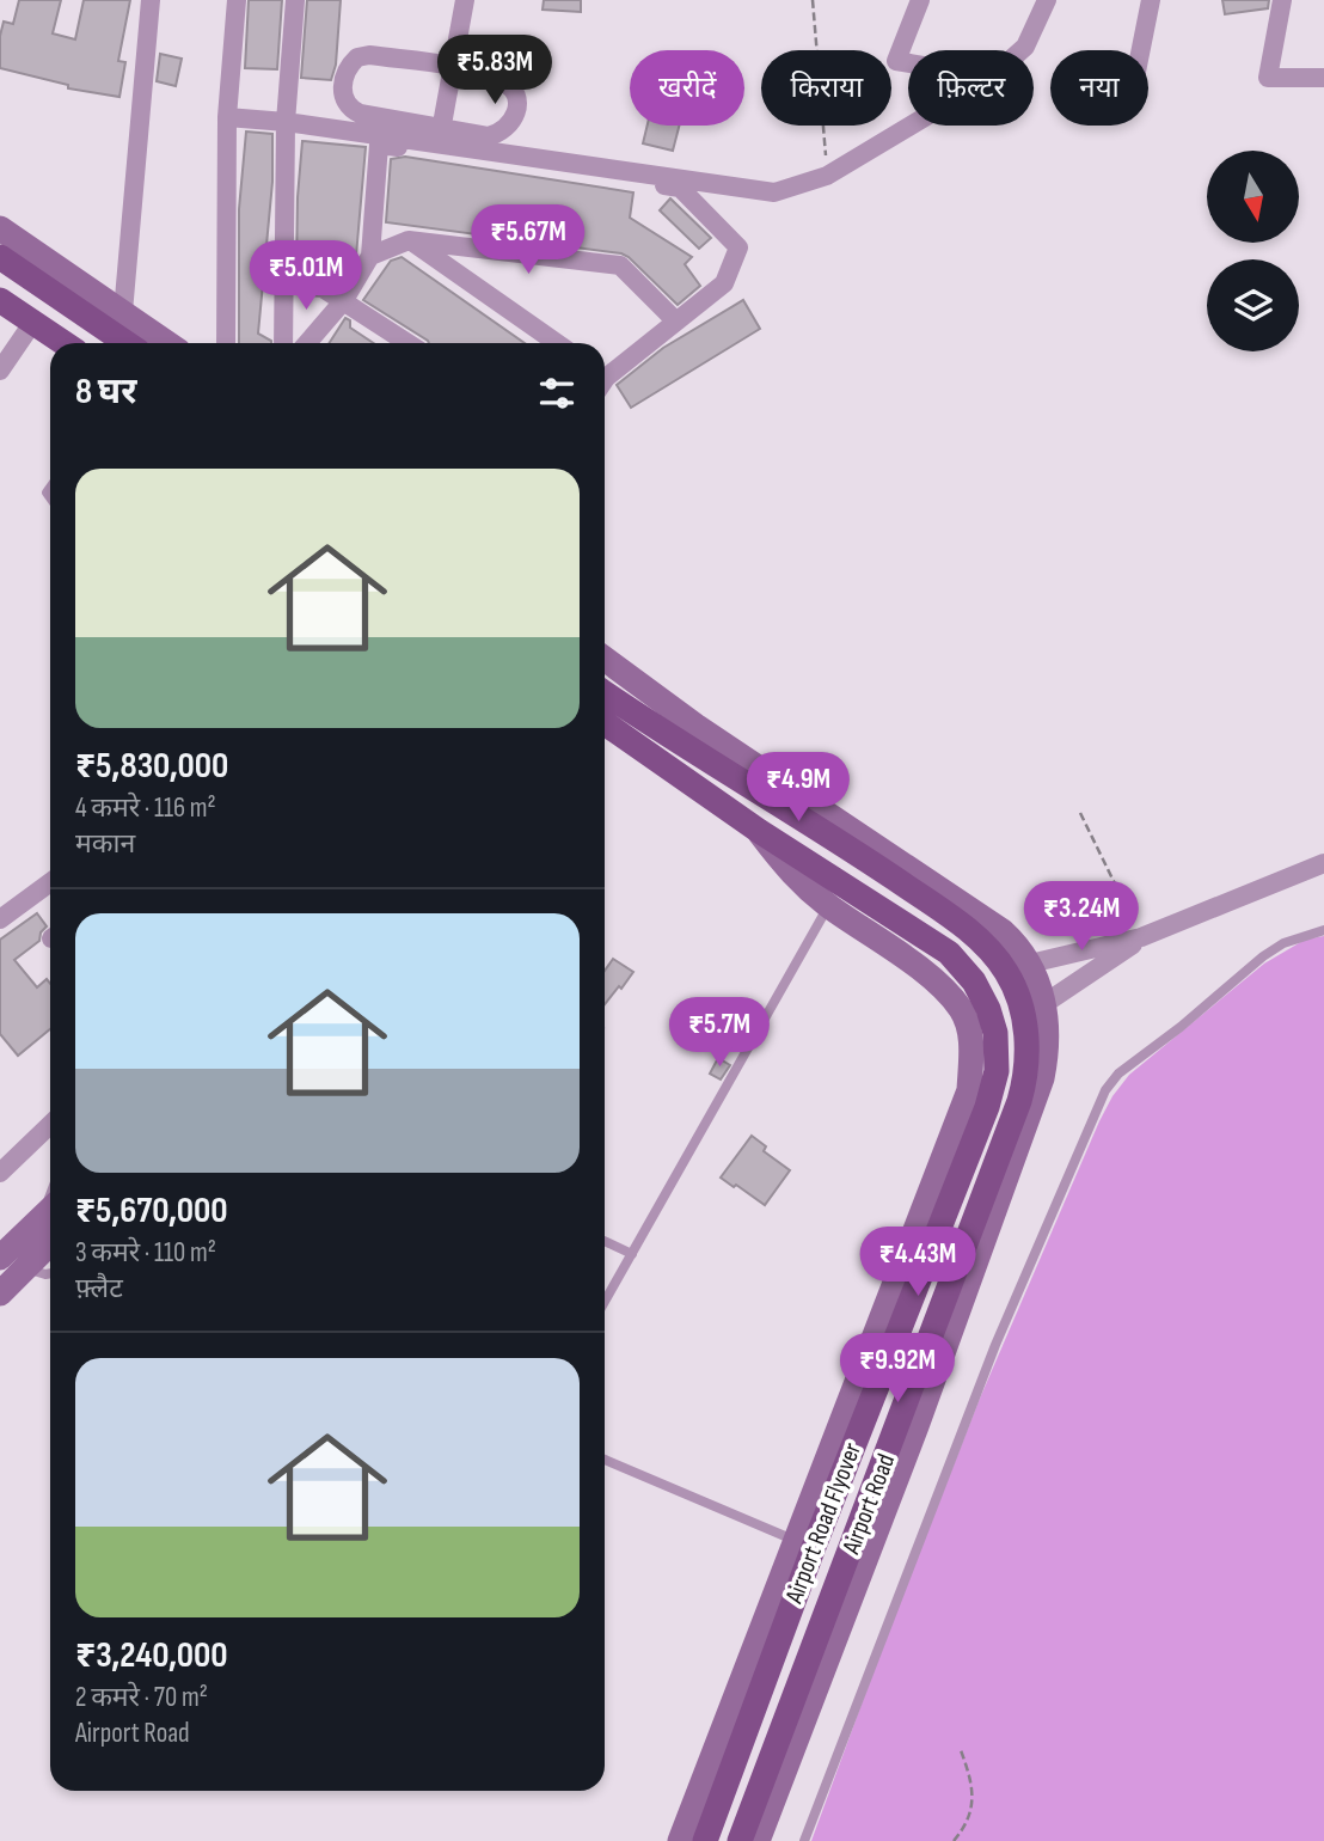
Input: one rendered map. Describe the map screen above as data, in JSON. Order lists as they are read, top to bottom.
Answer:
{
  "streets": {
    "main road": ["Airport Road", "Airport Road Flyover"]
  },
  "north": "bottom",
  "page": {
    "price": [
      "₹5.83M",
      "₹5.67M",
      "₹5.01M",
      "₹4.9M",
      "₹3.24M",
      "₹5.7M",
      "₹4.43M",
      "₹9.92M"
    ],
    "chip": [
      "खरीदें",
      "किराया",
      "फ़िल्टर",
      "नया"
    ],
    "heading": "8 घर",
    "list": [
      {
        "name": "₹5,830,000",
        "note": "4 कमरे · 116 m² · मकान"
      },
      {
        "name": "₹5,670,000",
        "note": "3 कमरे · 110 m² · फ़्लैट"
      },
      {
        "name": "₹3,240,000",
        "note": "2 कमरे · 70 m² · Airport Road"
      }
    ]
  }
}
